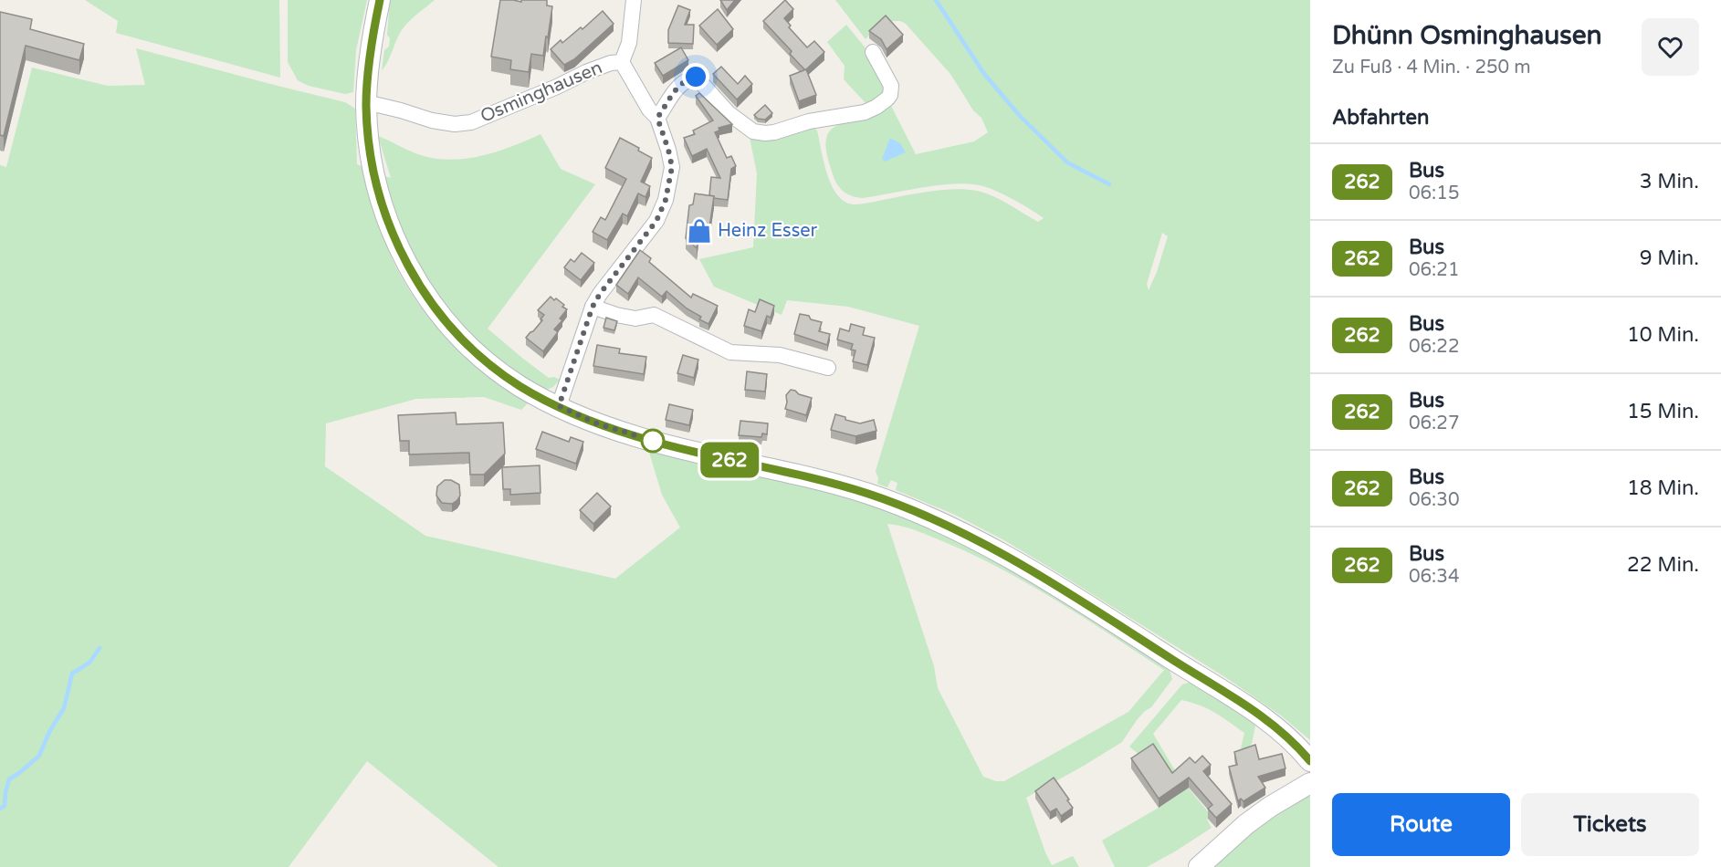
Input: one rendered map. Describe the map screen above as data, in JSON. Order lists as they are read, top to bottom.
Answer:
{
  "streets": {
    "street": ["Osminghausen"]
  },
  "places": {
    "shop": ["Heinz Esser"]
  },
  "lines": ["bus line 262"],
  "page": {
    "on_map": "262",
    "heading": [
      ["Dhünn Osminghausen", "Zu Fuß · 4 Min. · 250 m"],
      "Abfahrten"
    ],
    "list": [
      {
        "mark": "262",
        "name": "Bus",
        "note": "06:15",
        "value": "3 Min."
      },
      {
        "mark": "262",
        "name": "Bus",
        "note": "06:21",
        "value": "9 Min."
      },
      {
        "mark": "262",
        "name": "Bus",
        "note": "06:22",
        "value": "10 Min."
      },
      {
        "mark": "262",
        "name": "Bus",
        "note": "06:27",
        "value": "15 Min."
      },
      {
        "mark": "262",
        "name": "Bus",
        "note": "06:30",
        "value": "18 Min."
      },
      {
        "mark": "262",
        "name": "Bus",
        "note": "06:34",
        "value": "22 Min."
      }
    ],
    "buttons": ["Route", "Tickets"]
  }
}
